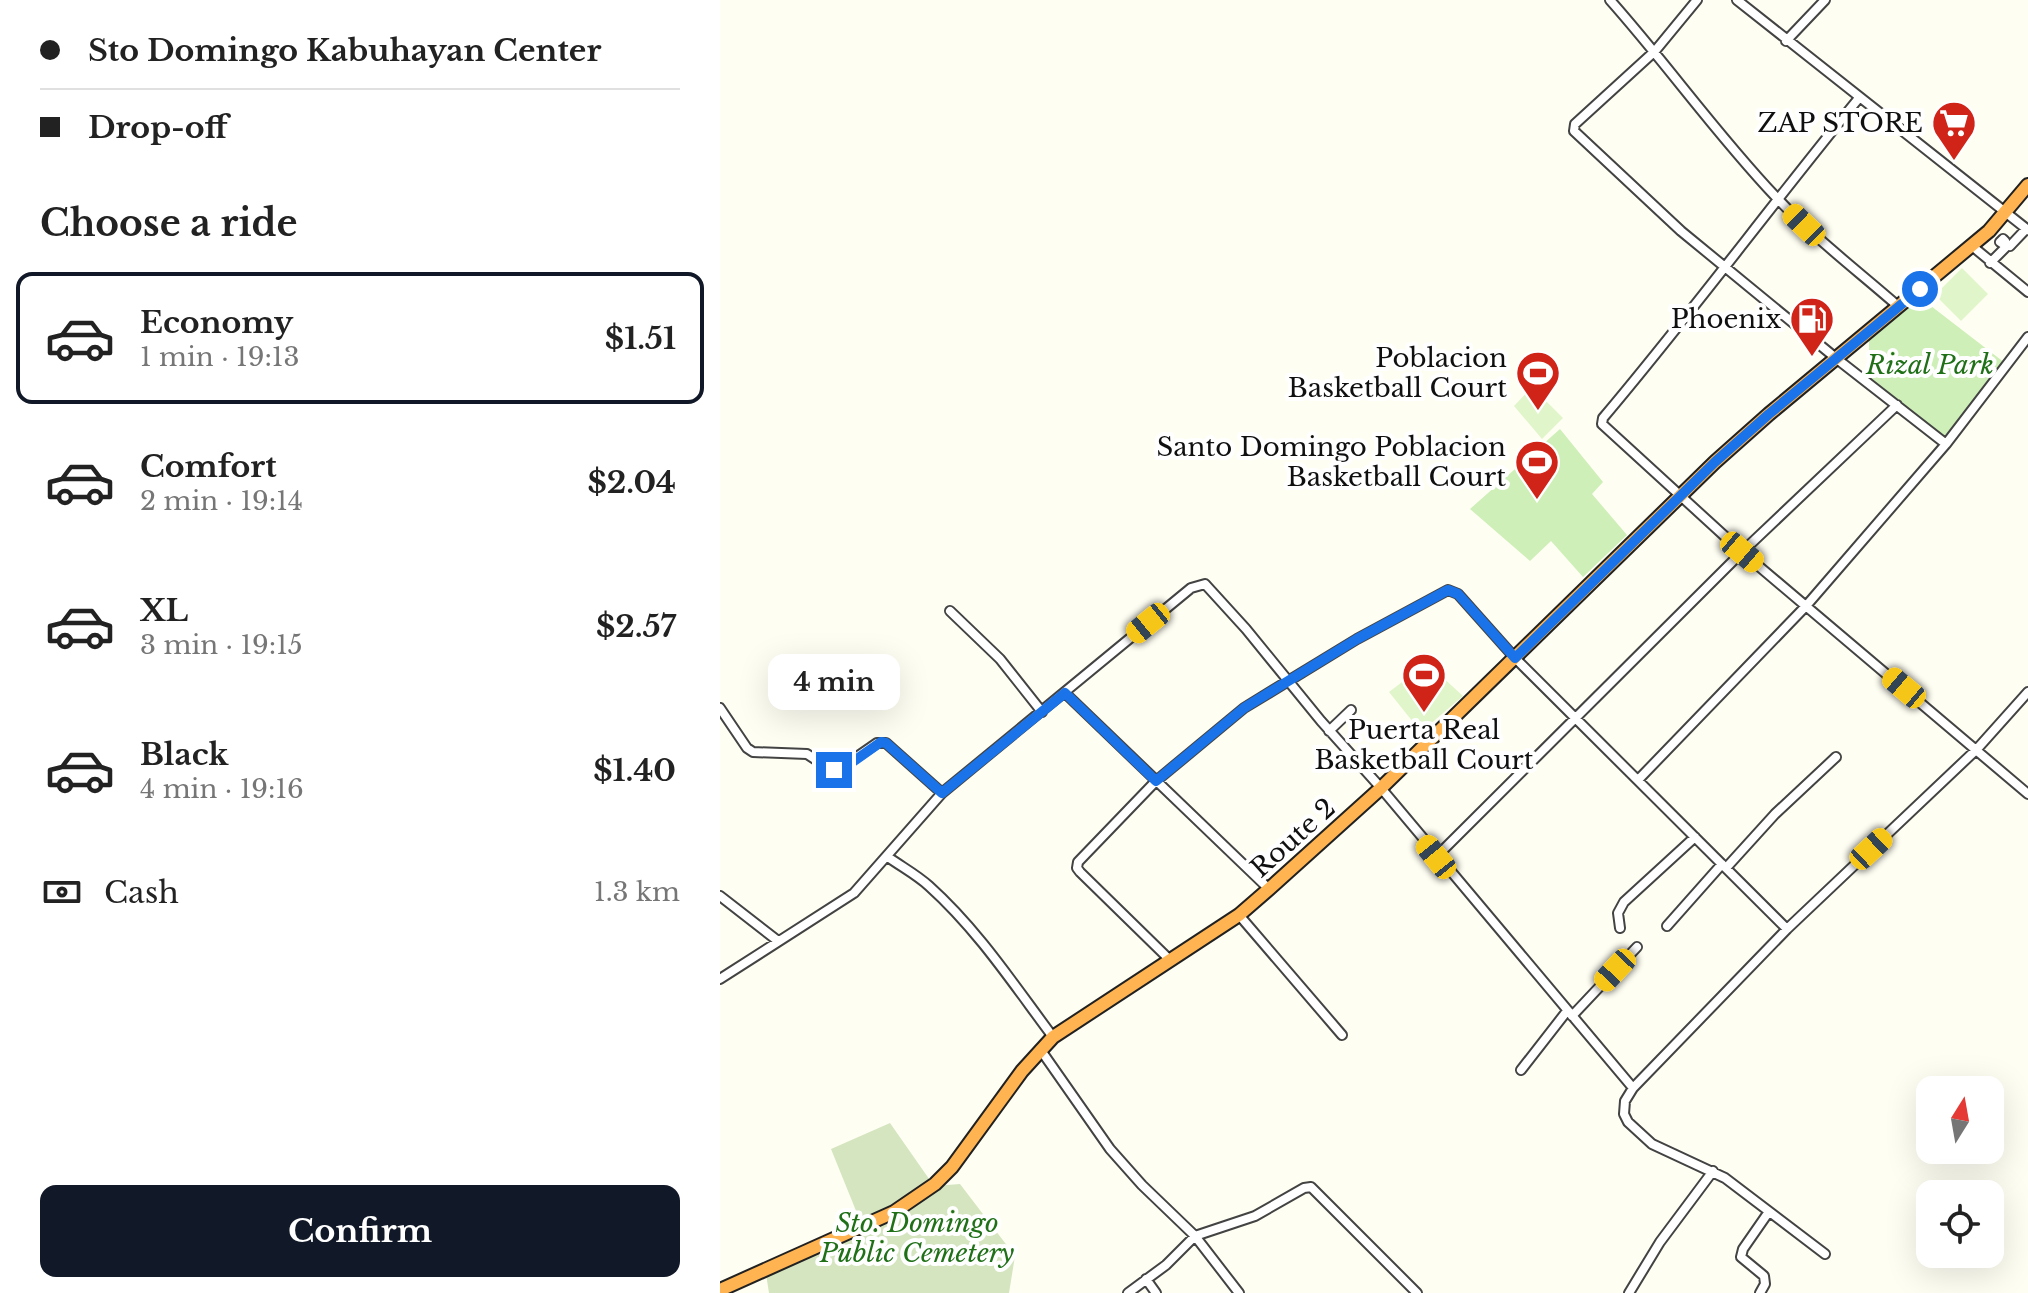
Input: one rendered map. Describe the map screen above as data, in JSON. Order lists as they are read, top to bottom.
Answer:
{
  "streets": {
    "highway": ["Route 2"]
  },
  "parks": ["Rizal Park", "Sto. Domingo Public Cemetery"],
  "places": {
    "supermarket": ["ZAP STORE"],
    "fuel station": ["Phoenix"],
    "sports": ["Poblacion Basketball Court", "Santo Domingo Poblacion Basketball Court", "Puerta Real Basketball Court"]
  },
  "north": "top",
  "page": {
    "banner": ["Sto Domingo Kabuhayan Center", "Drop-off"],
    "heading": "Choose a ride",
    "list": [
      {
        "name": "Economy",
        "note": "1 min · 19:13",
        "value": "$1.51"
      },
      {
        "name": "Comfort",
        "note": "2 min · 19:14",
        "value": "$2.04"
      },
      {
        "name": "XL",
        "note": "3 min · 19:15",
        "value": "$2.57"
      },
      {
        "name": "Black",
        "note": "4 min · 19:16",
        "value": "$1.40"
      }
    ],
    "bubble": "4 min",
    "pay": ["Cash", "1.3 km"],
    "buttons": "Confirm"
  }
}
